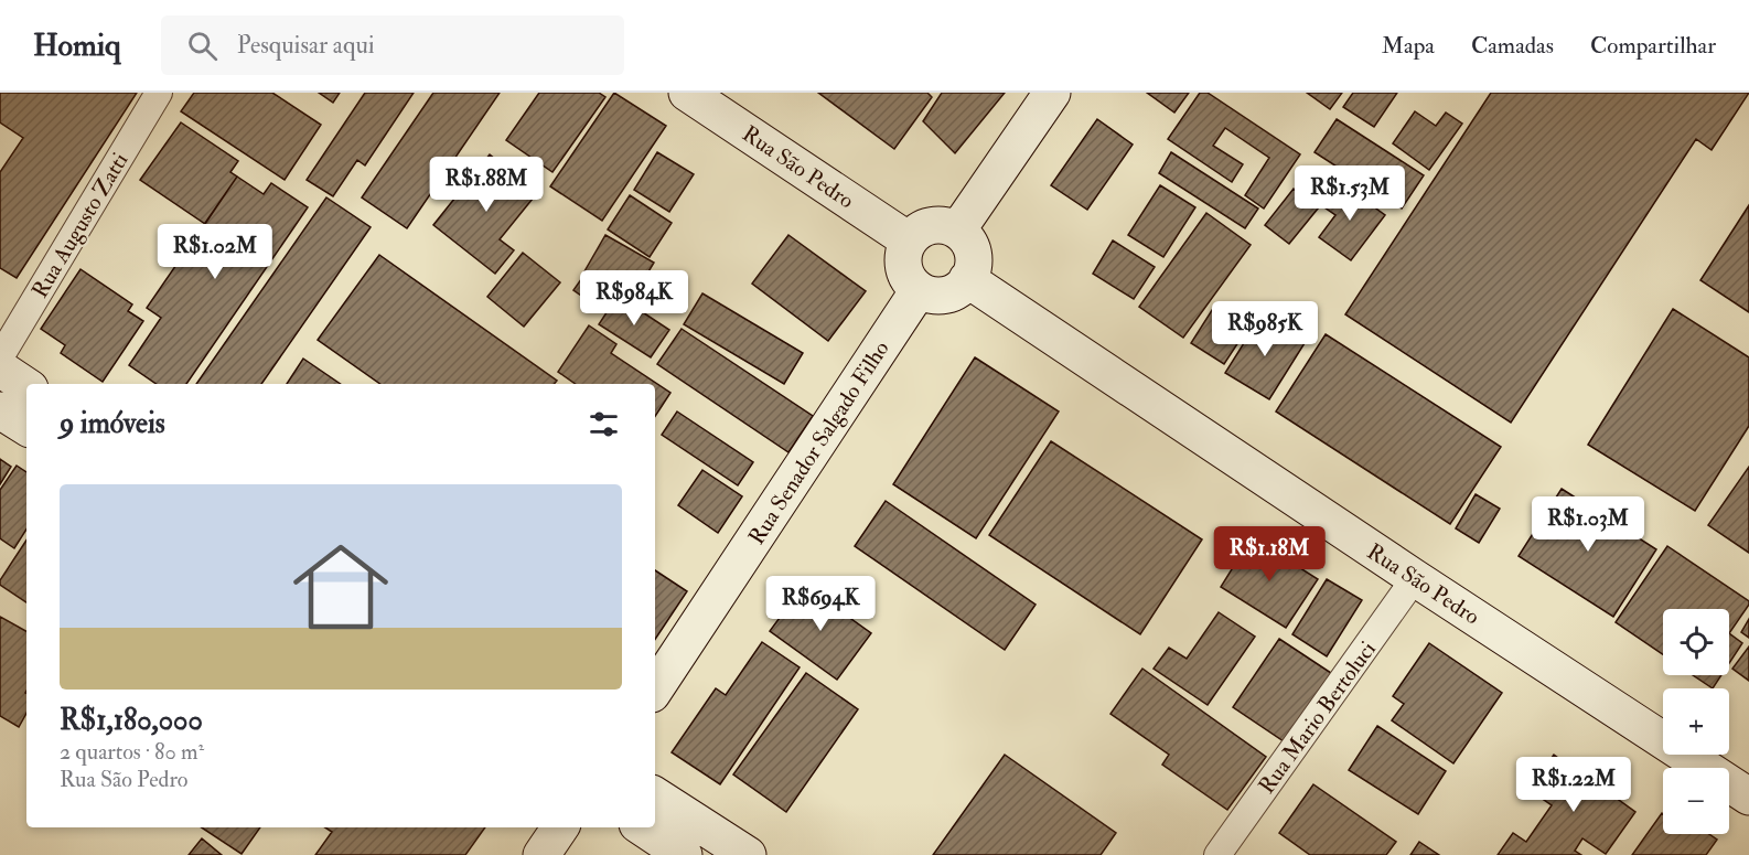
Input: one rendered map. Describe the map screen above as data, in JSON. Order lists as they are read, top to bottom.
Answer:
{
  "streets": {
    "main road": ["Rua São Pedro", "Rua Senador Salgado Filho"],
    "street": ["Rua Augusto Zatti", "Rua Mario Bertoluci"]
  },
  "crossings": [
    ["Rua São Pedro", "Rua Senador Salgado Filho"],
    ["Rua São Pedro", "Rua Mario Bertoluci"]
  ],
  "page": {
    "header": "Homiq",
    "search": "Pesquisar aqui",
    "nav": ["Mapa", "Camadas", "Compartilhar"],
    "price": [
      "R$1.88M",
      "R$1.53M",
      "R$1.02M",
      "R$984K",
      "R$985K",
      "R$1.03M",
      "R$1.18M",
      "R$694K",
      "R$1.22M"
    ],
    "heading": "9 imóveis",
    "list": [
      {
        "name": "R$1,180,000",
        "note": "2 quartos · 80 m² · Rua São Pedro"
      }
    ],
    "map_buttons": ["+", "−"]
  }
}
